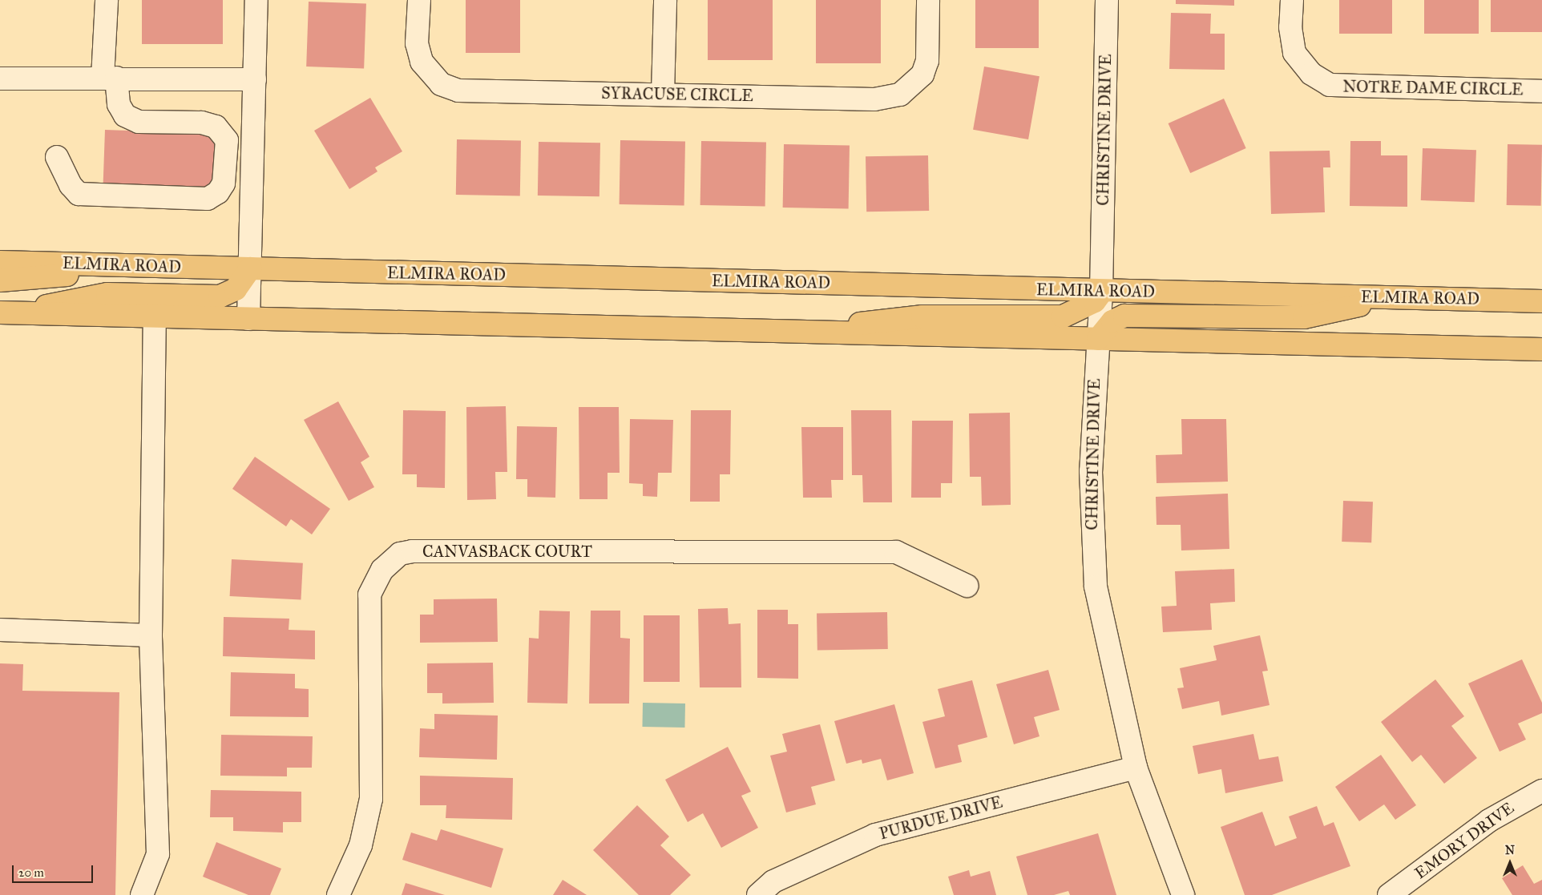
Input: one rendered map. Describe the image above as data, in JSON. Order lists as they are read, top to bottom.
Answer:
{
  "streets": {
    "main road": ["ELMIRA ROAD"],
    "street": [
      "NOTRE DAME CIRCLE",
      "SYRACUSE CIRCLE",
      "CHRISTINE DRIVE",
      "CANVASBACK COURT",
      "PURDUE DRIVE",
      "EMORY DRIVE"
    ]
  },
  "crossings": [
    ["CHRISTINE DRIVE", "ELMIRA ROAD"],
    ["CHRISTINE DRIVE", "PURDUE DRIVE"]
  ],
  "scale_bar": "20 m",
  "north": "top"
}
